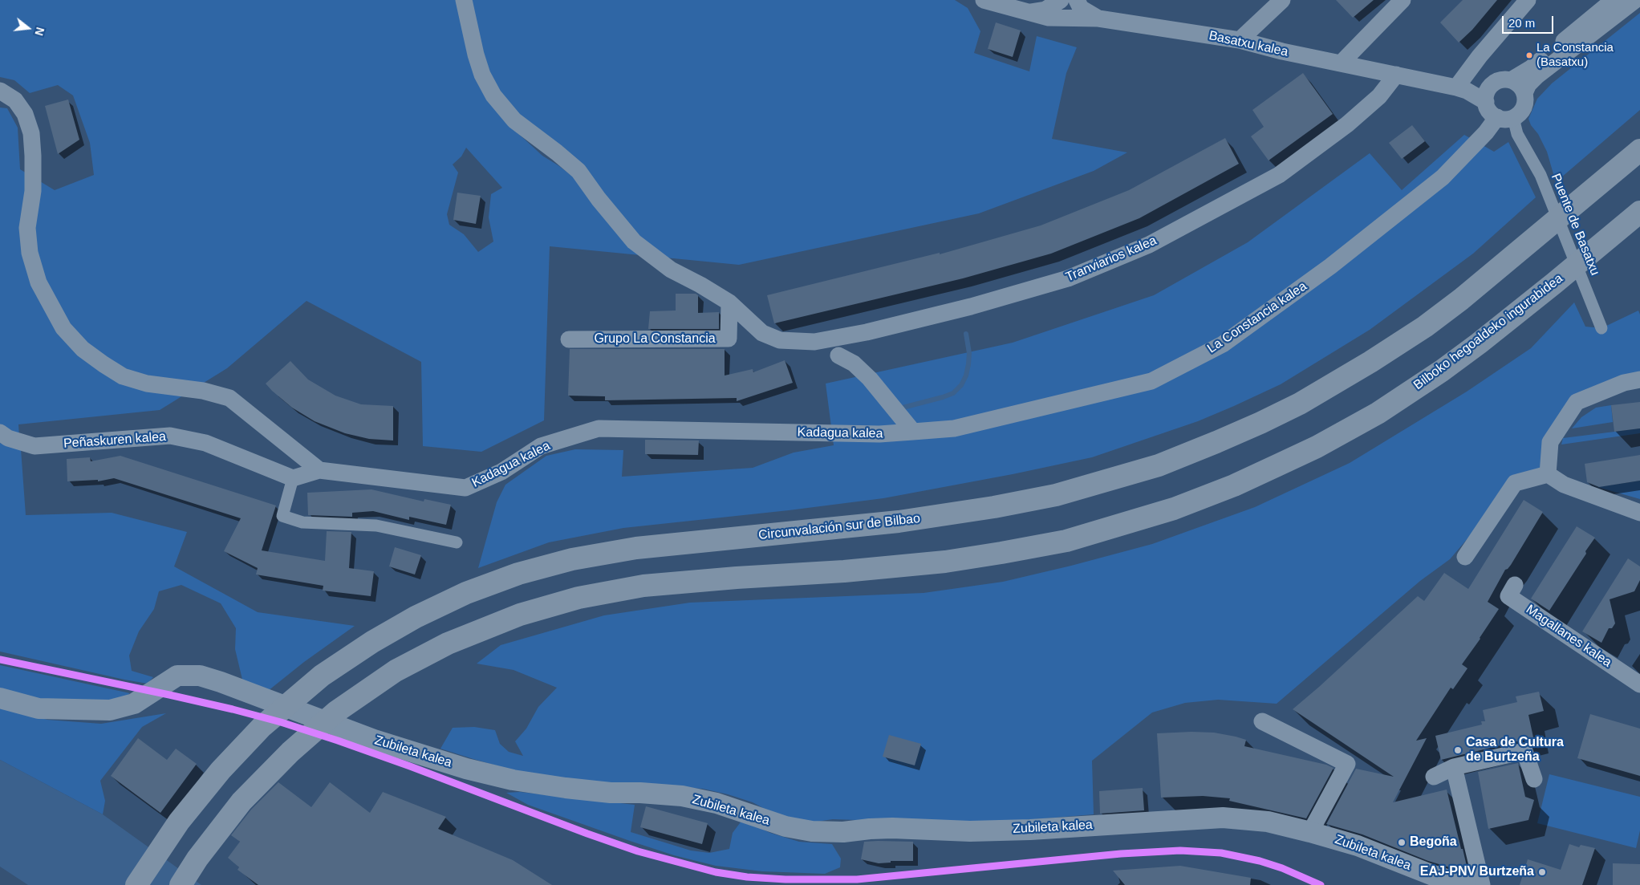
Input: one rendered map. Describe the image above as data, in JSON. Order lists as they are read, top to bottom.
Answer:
{
  "streets": {
    "highway": ["Bilboko hegoaldeko ingurabidea", "Circunvalación sur de Bilbao"],
    "street": [
      "Basatxu kalea",
      "Puente de Basatxu",
      "Tranviarios kalea",
      "La Constancia kalea",
      "Grupo La Constancia",
      "Kadagua kalea",
      "Peñaskuren kalea",
      "Magallanes kalea",
      "Zubileta kalea"
    ]
  },
  "crossings": [
    ["Basatxu kalea", "Puente de Basatxu"],
    ["Basatxu kalea", "Tranviarios kalea"],
    ["Basatxu kalea", "La Constancia kalea"],
    ["Puente de Basatxu", "La Constancia kalea"],
    ["Tranviarios kalea", "Grupo La Constancia"],
    ["La Constancia kalea", "Kadagua kalea"]
  ],
  "places": [
    "La Constancia (Basatxu)",
    "Casa de Cultura de Burtzeña",
    "Begoña",
    "EAJ-PNV Burtzeña"
  ],
  "scale_bar": "20 m",
  "north": "right"
}
